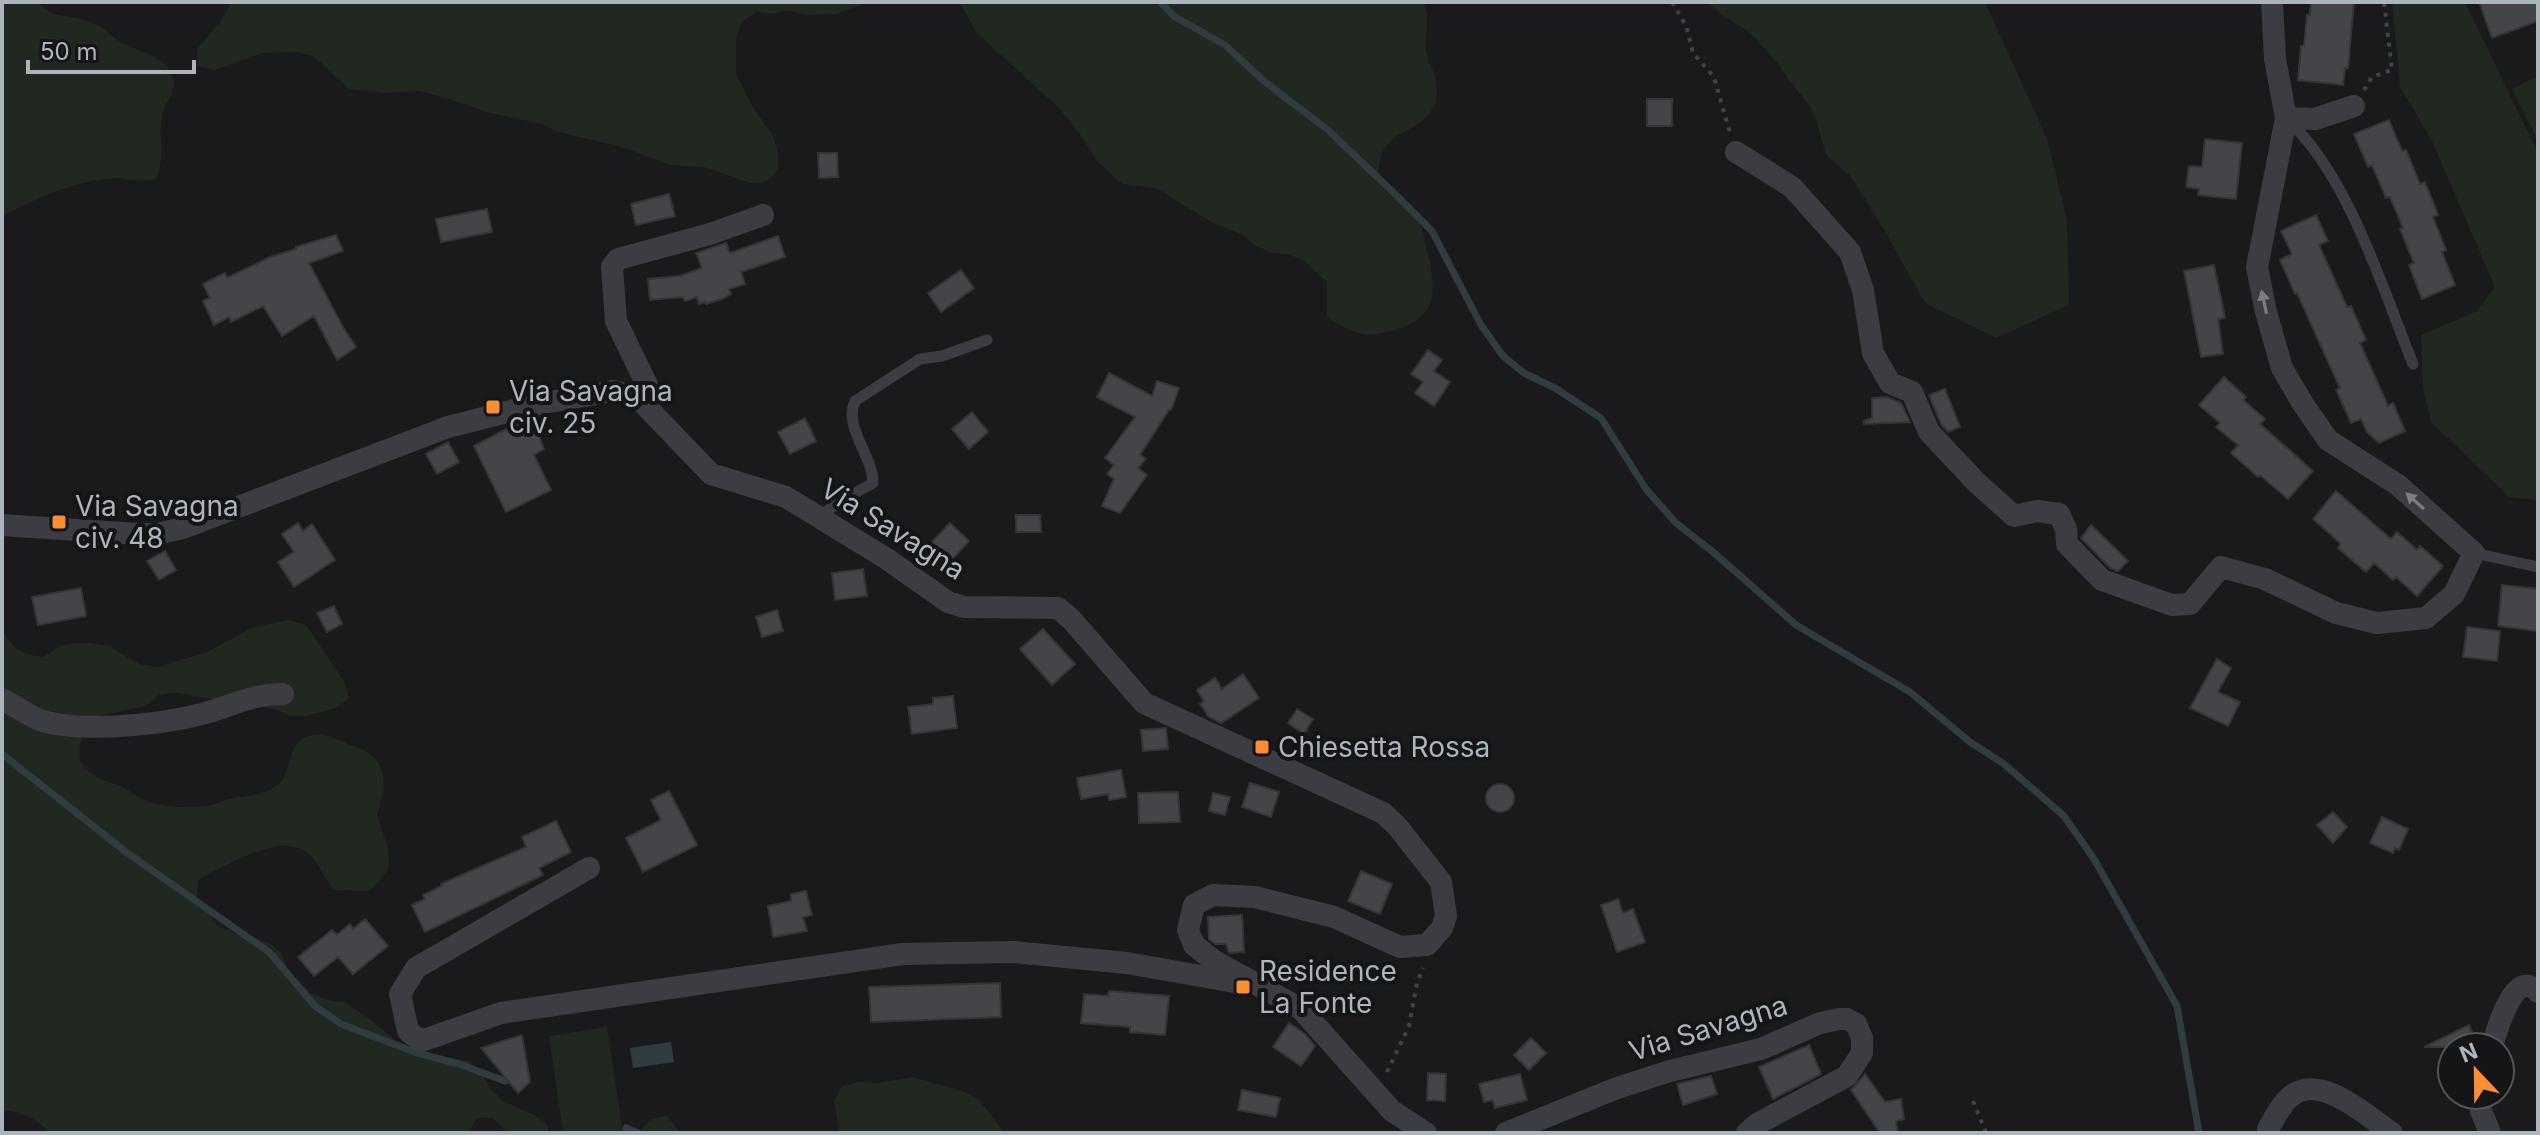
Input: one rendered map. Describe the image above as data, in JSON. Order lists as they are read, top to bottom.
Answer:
{
  "streets": {
    "street": ["Via Savagna"]
  },
  "places": {
    "transit": [
      "Via Savagna civ. 25",
      "Via Savagna civ. 48",
      "Chiesetta Rossa",
      "Residence La Fonte"
    ]
  },
  "scale_bar": "50 m",
  "north": "top"
}
